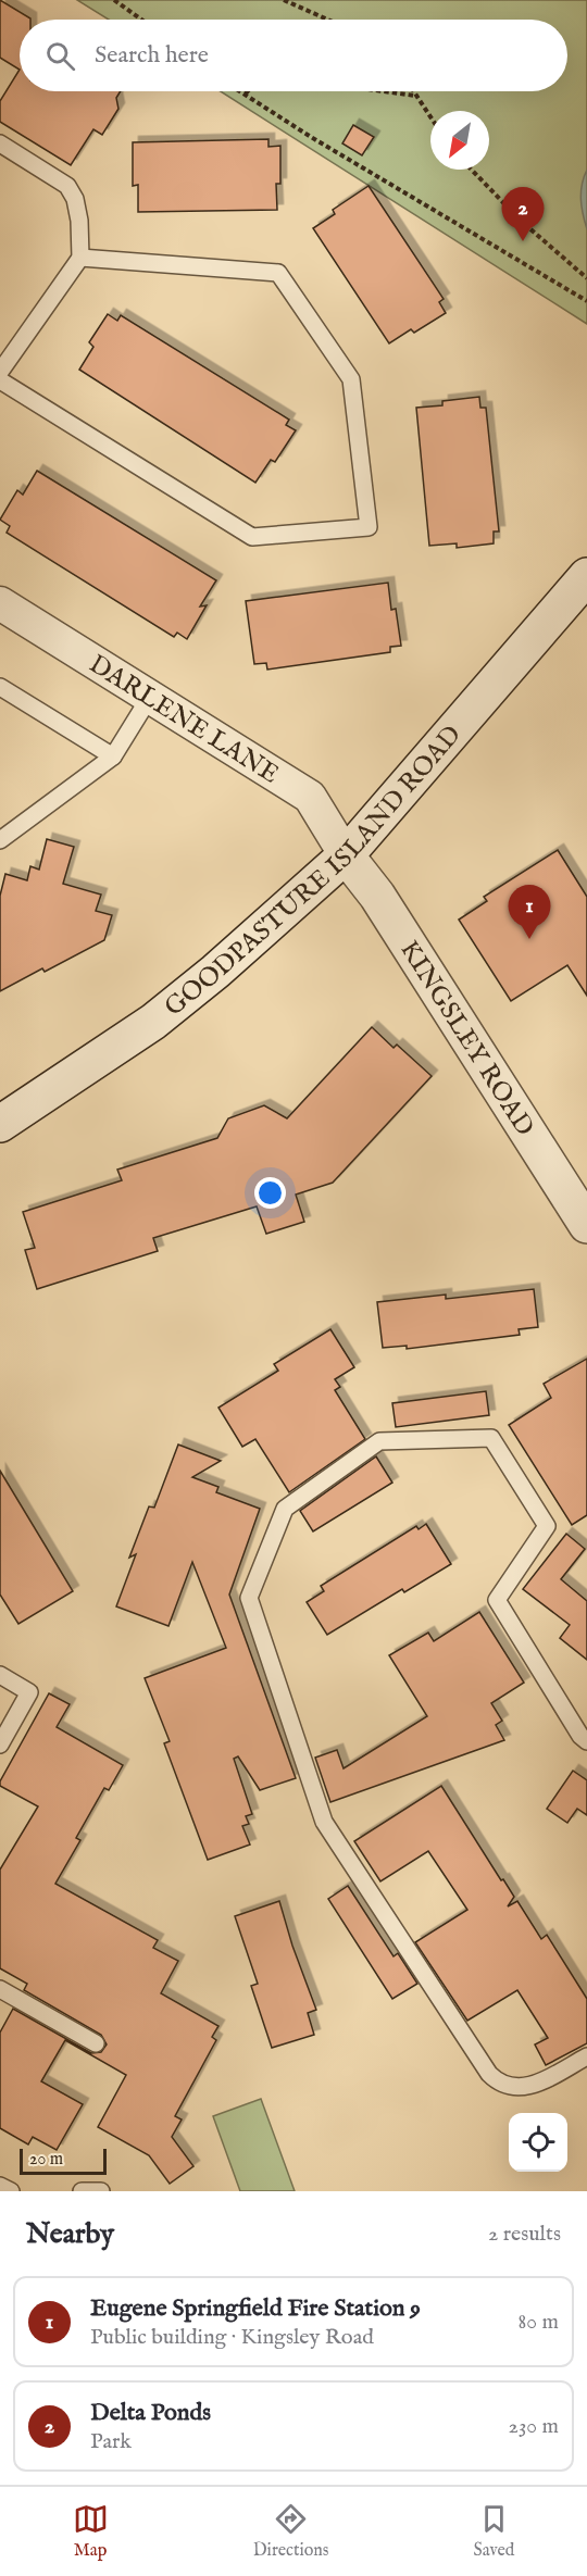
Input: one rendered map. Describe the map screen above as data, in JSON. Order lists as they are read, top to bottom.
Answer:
{
  "streets": {
    "main road": ["GOODPASTURE ISLAND ROAD", "KINGSLEY ROAD"],
    "street": ["DARLENE LANE"]
  },
  "crossings": [
    ["DARLENE LANE", "GOODPASTURE ISLAND ROAD"],
    ["DARLENE LANE", "KINGSLEY ROAD"],
    ["GOODPASTURE ISLAND ROAD", "KINGSLEY ROAD"]
  ],
  "scale_bar": "20 m",
  "north": "bottom left",
  "page": {
    "search": "Search here",
    "pins": ["2", "1"],
    "scale": "20 m",
    "heading": ["Nearby", "2 results"],
    "list": [
      {
        "mark": "1",
        "name": "Eugene Springfield Fire Station 9",
        "note": "Public building · Kingsley Road",
        "value": "80 m"
      },
      {
        "mark": "2",
        "name": "Delta Ponds",
        "note": "Park",
        "value": "230 m"
      }
    ],
    "nav": ["Map", "Directions", "Saved"]
  }
}
